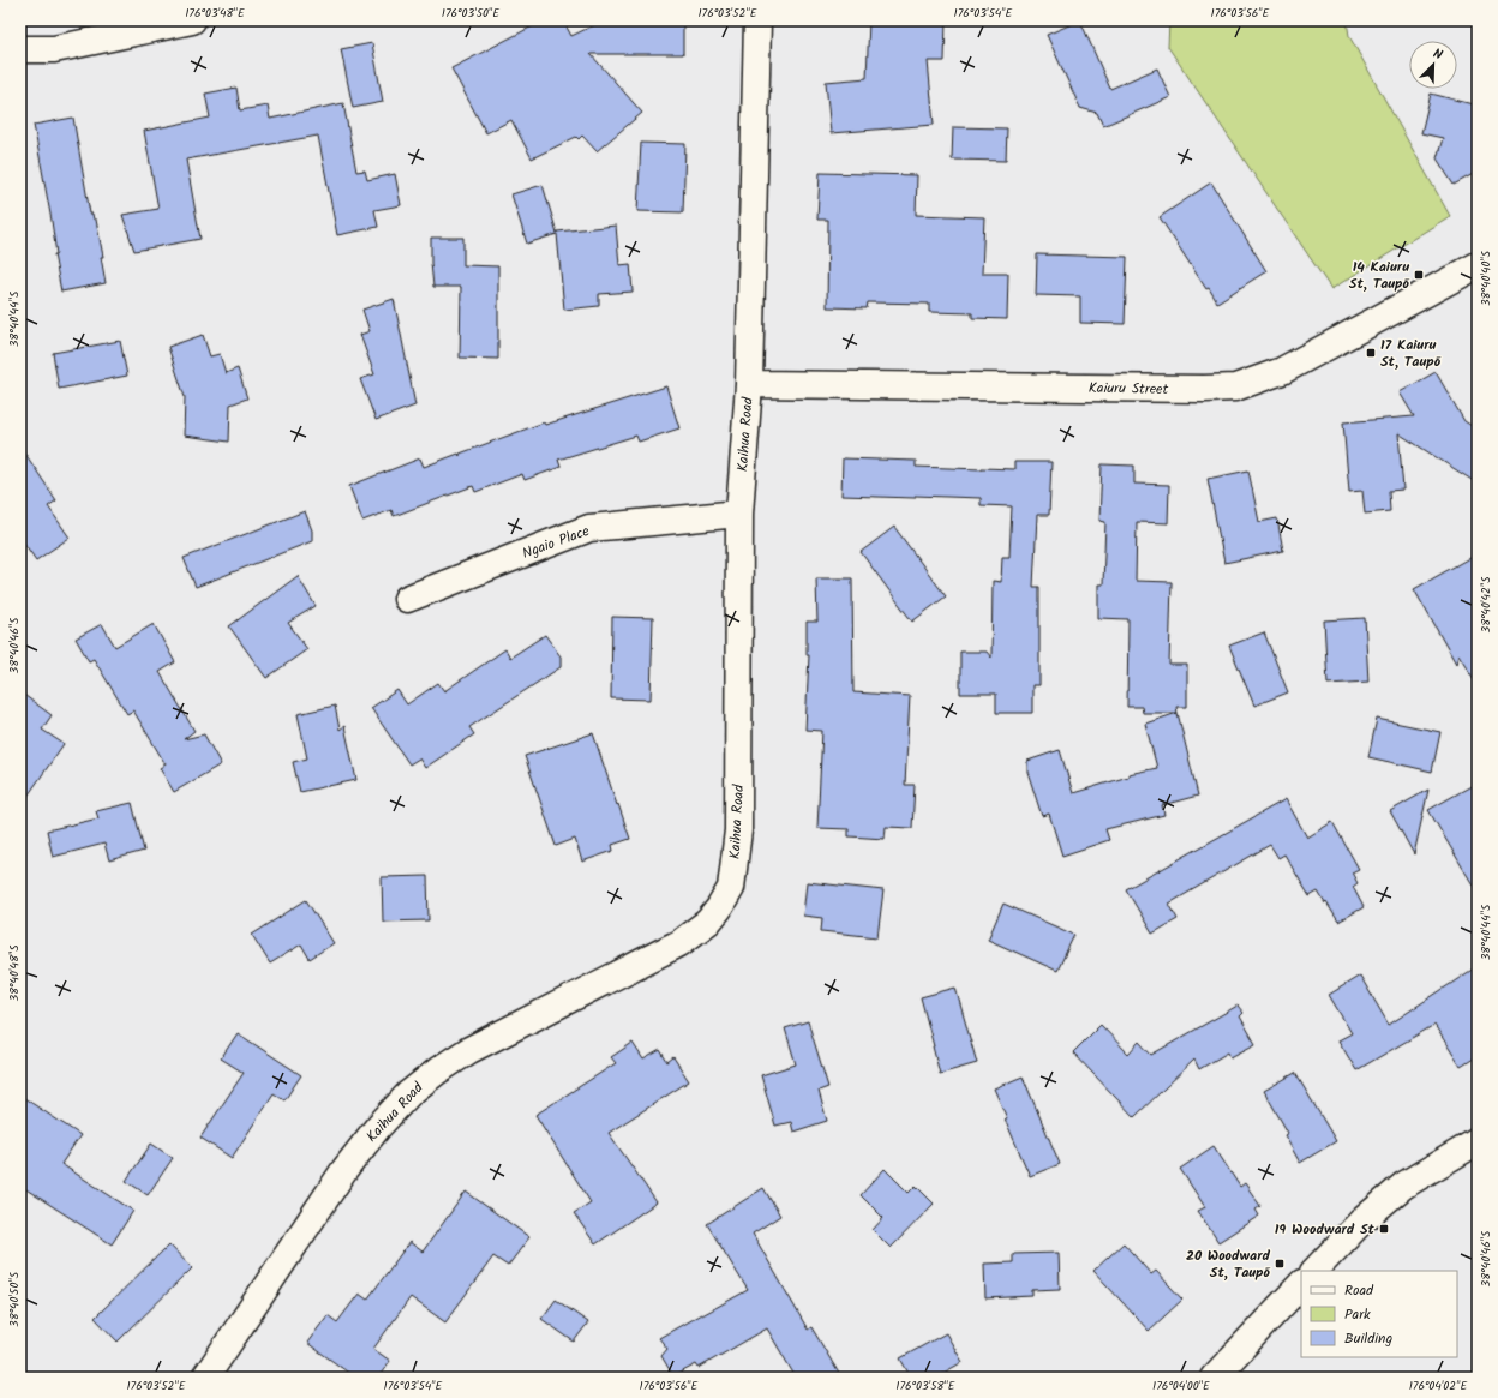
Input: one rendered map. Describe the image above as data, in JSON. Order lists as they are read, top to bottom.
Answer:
{
  "streets": {
    "street": ["Kaiuru Street", "Kaihua Road", "Ngaio Place"]
  },
  "crossings": [
    ["Kaiuru Street", "Kaihua Road"],
    ["Kaihua Road", "Ngaio Place"]
  ],
  "places": {
    "transit": [
      "14 Kaiuru St, Taupō",
      "17 Kaiuru St, Taupō",
      "19 Woodward St",
      "20 Woodward St, Taupō"
    ]
  },
  "legend": ["Road", "Park", "Building"],
  "north": "top right",
  "coordinates": [
    "176°03'48\"E",
    "176°03'50\"E",
    "176°03'52\"E",
    "176°03'54\"E",
    "176°03'56\"E",
    "38°40'40\"S",
    "38°40'44\"S",
    "38°40'42\"S",
    "38°40'46\"S",
    "38°40'48\"S",
    "38°40'50\"S",
    "176°03'58\"E",
    "176°04'00\"E",
    "176°04'02\"E"
  ]
}
